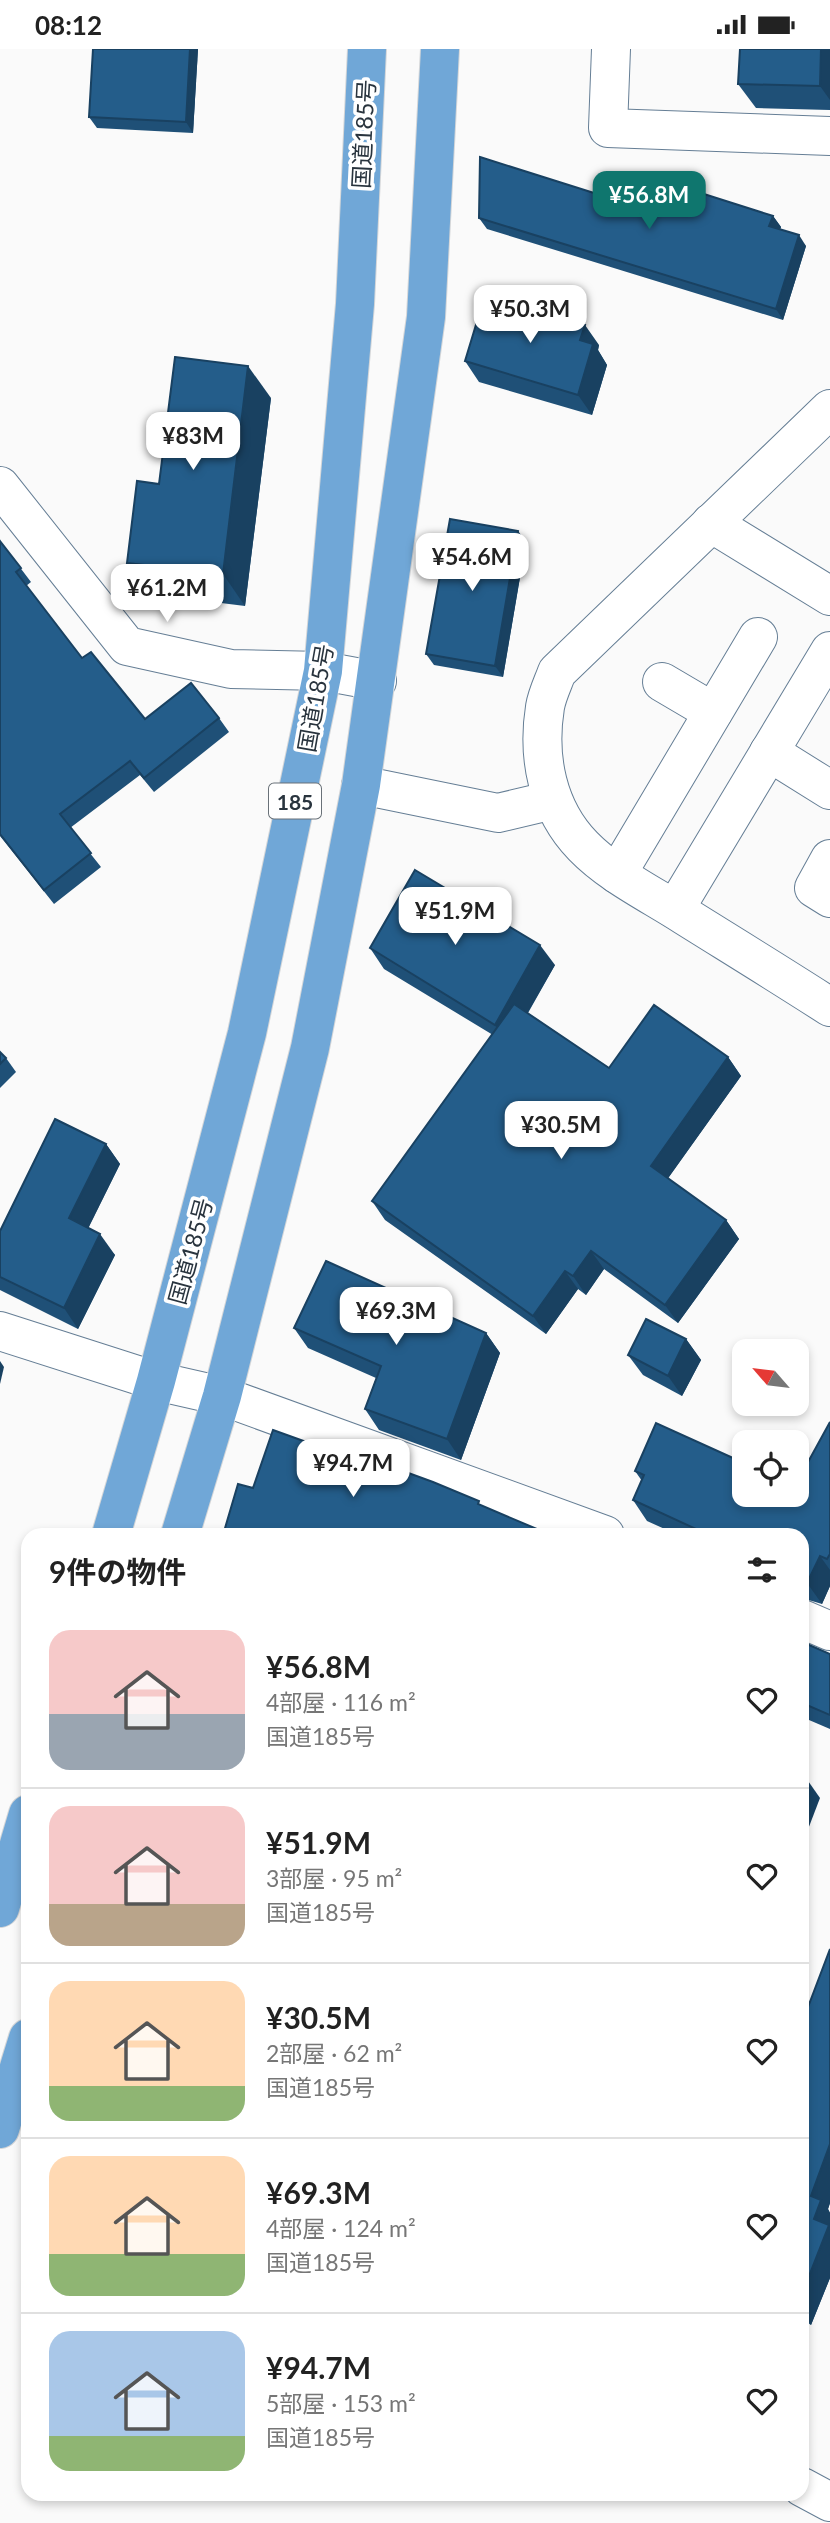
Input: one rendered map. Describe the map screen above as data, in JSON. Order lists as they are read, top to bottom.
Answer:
{
  "streets": {
    "highway": ["国道185号", "185"]
  },
  "north": "top left",
  "page": {
    "status": "08:12",
    "price": [
      "¥56.8M",
      "¥50.3M",
      "¥83M",
      "¥54.6M",
      "¥61.2M",
      "¥51.9M",
      "¥30.5M",
      "¥69.3M",
      "¥94.7M"
    ],
    "heading": "9件の物件",
    "list": [
      {
        "name": "¥56.8M",
        "note": "4部屋 · 116 m² · 国道185号"
      },
      {
        "name": "¥51.9M",
        "note": "3部屋 · 95 m² · 国道185号"
      },
      {
        "name": "¥30.5M",
        "note": "2部屋 · 62 m² · 国道185号"
      },
      {
        "name": "¥69.3M",
        "note": "4部屋 · 124 m² · 国道185号"
      },
      {
        "name": "¥94.7M",
        "note": "5部屋 · 153 m² · 国道185号"
      }
    ]
  }
}
